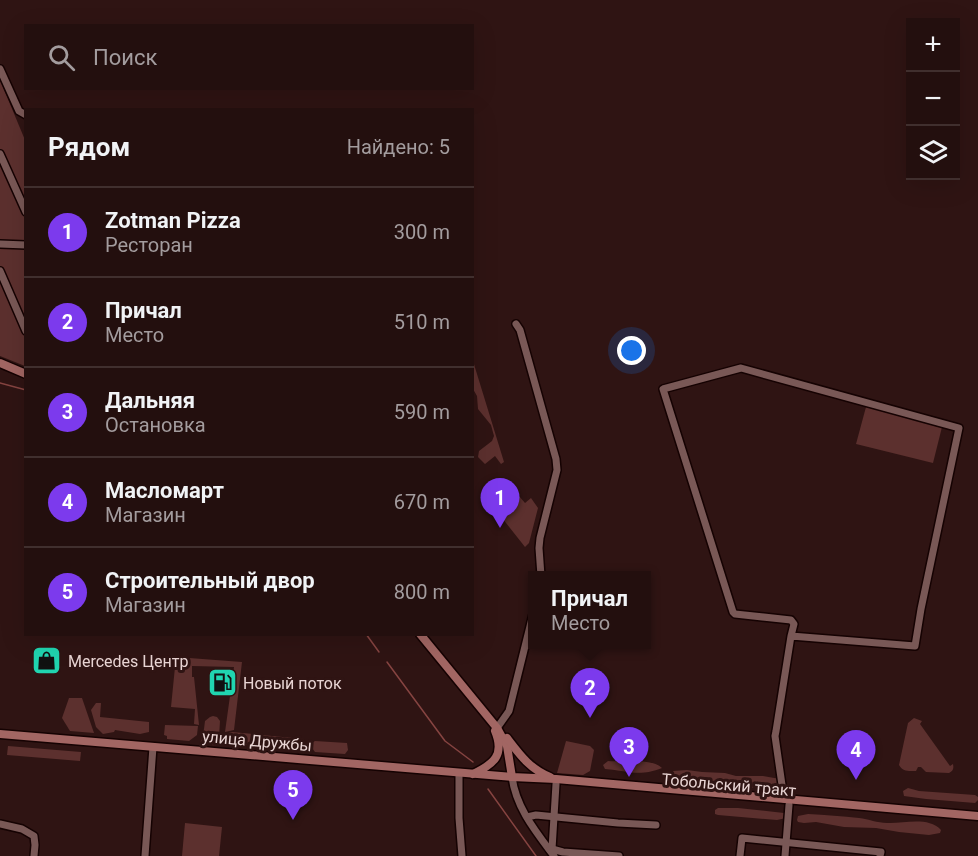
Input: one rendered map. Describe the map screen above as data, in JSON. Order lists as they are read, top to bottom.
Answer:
{
  "streets": {
    "main road": ["улица Дружбы", "Тобольский тракт"]
  },
  "crossings": [
    ["улица Дружбы", "Тобольский тракт"]
  ],
  "places": {
    "shop": ["Mercedes Центр"],
    "fuel station": ["Новый поток"]
  },
  "page": {
    "map_buttons": ["+", "−"],
    "search": "Поиск",
    "heading": ["Рядом", "Найдено: 5"],
    "list": [
      {
        "mark": "1",
        "name": "Zotman Pizza",
        "note": "Ресторан",
        "value": "300 m"
      },
      {
        "mark": "2",
        "name": "Причал",
        "note": "Место",
        "value": "510 m"
      },
      {
        "mark": "3",
        "name": "Дальняя",
        "note": "Остановка",
        "value": "590 m"
      },
      {
        "mark": "4",
        "name": "Масломарт",
        "note": "Магазин",
        "value": "670 m"
      },
      {
        "mark": "5",
        "name": "Строительный двор",
        "note": "Магазин",
        "value": "800 m"
      }
    ],
    "pins": [
      "1",
      "2",
      "3",
      "4",
      "5"
    ],
    "popup": ["Причал", "Место"]
  }
}
